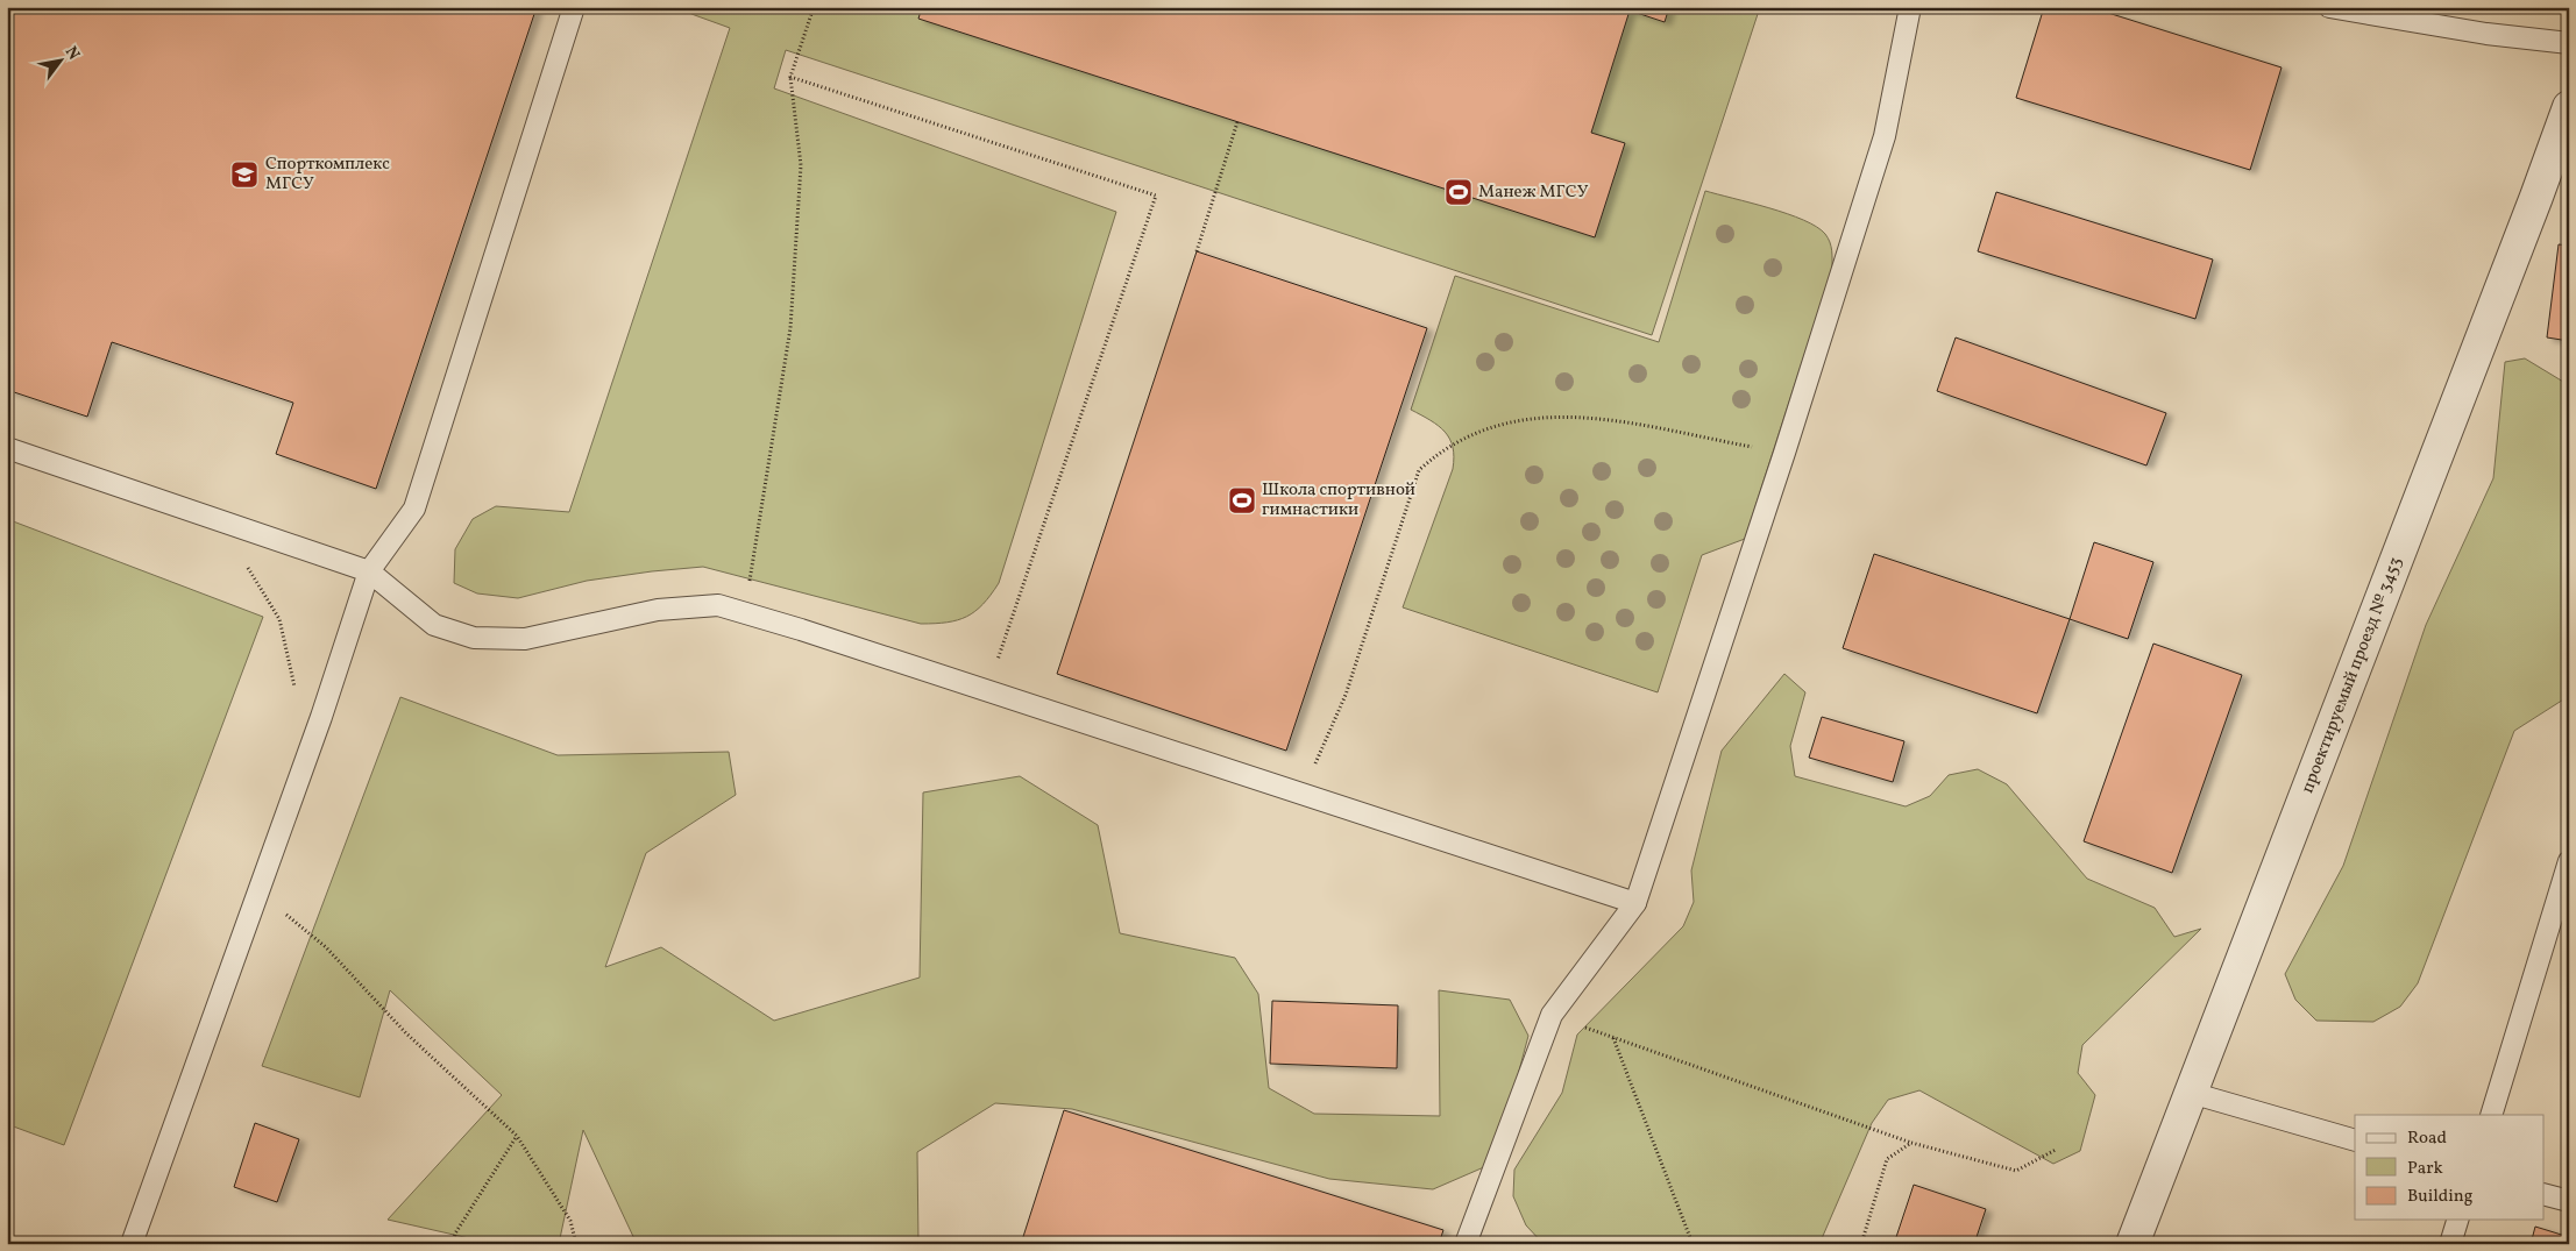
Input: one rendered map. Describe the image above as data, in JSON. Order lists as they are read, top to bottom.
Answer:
{
  "streets": {
    "street": ["проектируемый проезд № 3453"]
  },
  "places": {
    "school or university": ["Спорткомплекс МГСУ"],
    "sports": ["Манеж МГСУ", "Школа спортивной гимнастики"]
  },
  "legend": ["Road", "Park", "Building"],
  "north": "top right"
}
